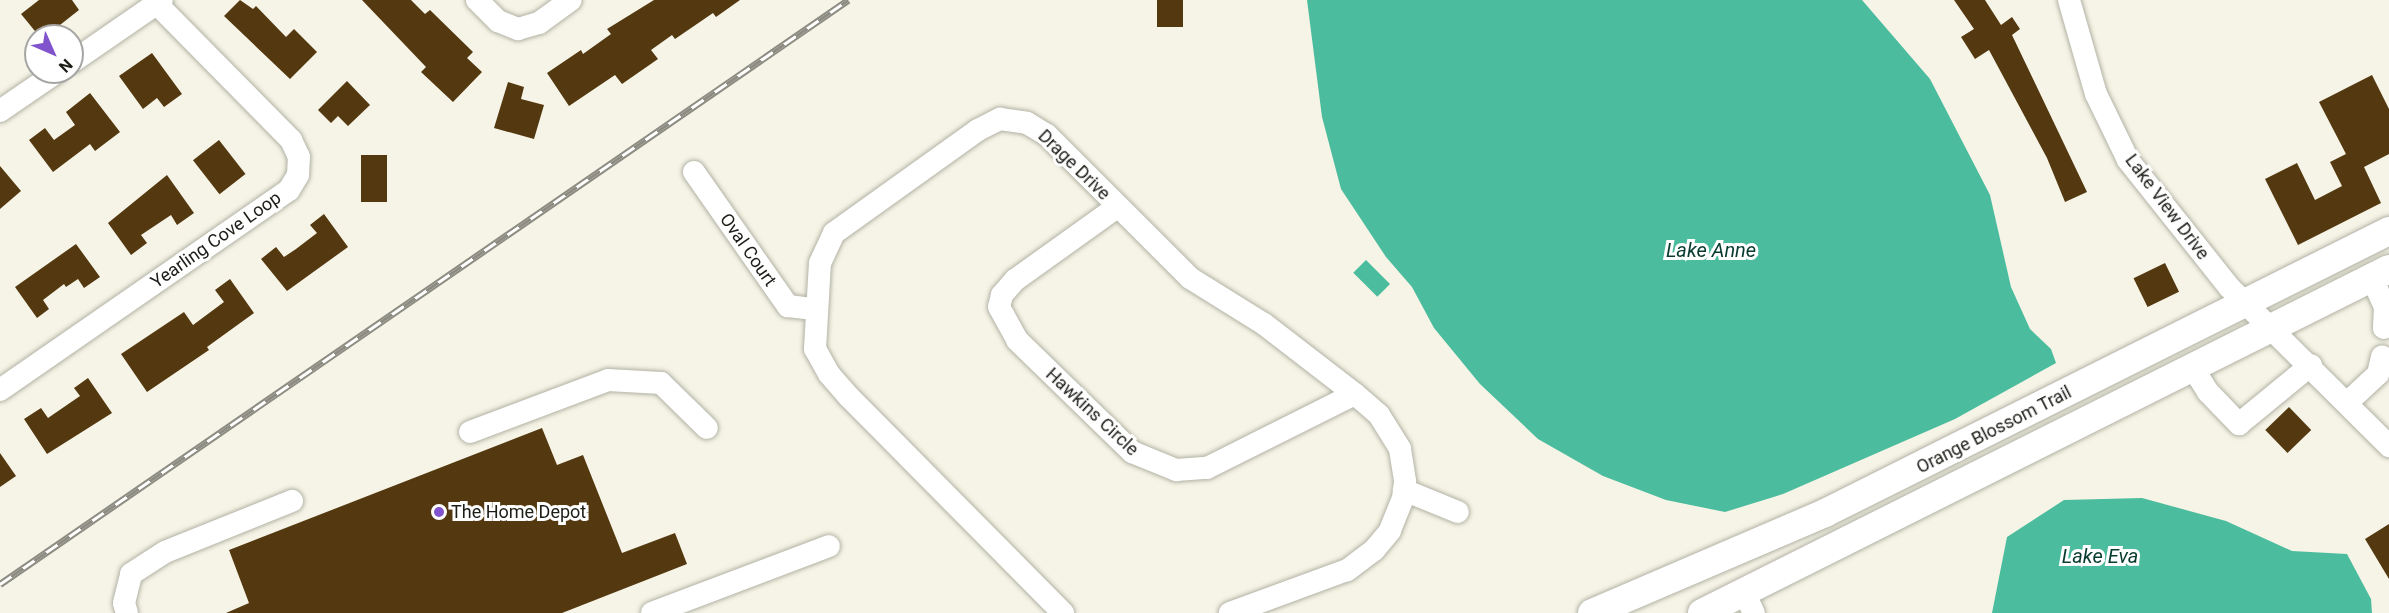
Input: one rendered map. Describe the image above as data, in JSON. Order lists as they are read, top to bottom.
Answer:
{
  "streets": {
    "main road": ["Orange Blossom Trail"],
    "street": [
      "Drage Drive",
      "Lake View Drive",
      "Yearling Cove Loop",
      "Oval Court",
      "Hawkins Circle"
    ]
  },
  "crossings": [
    ["Drage Drive", "Oval Court"],
    ["Drage Drive", "Hawkins Circle"],
    ["Lake View Drive", "Orange Blossom Trail"]
  ],
  "water": ["Lake Anne", "Lake Eva"],
  "places": ["The Home Depot"],
  "north": "bottom right"
}
